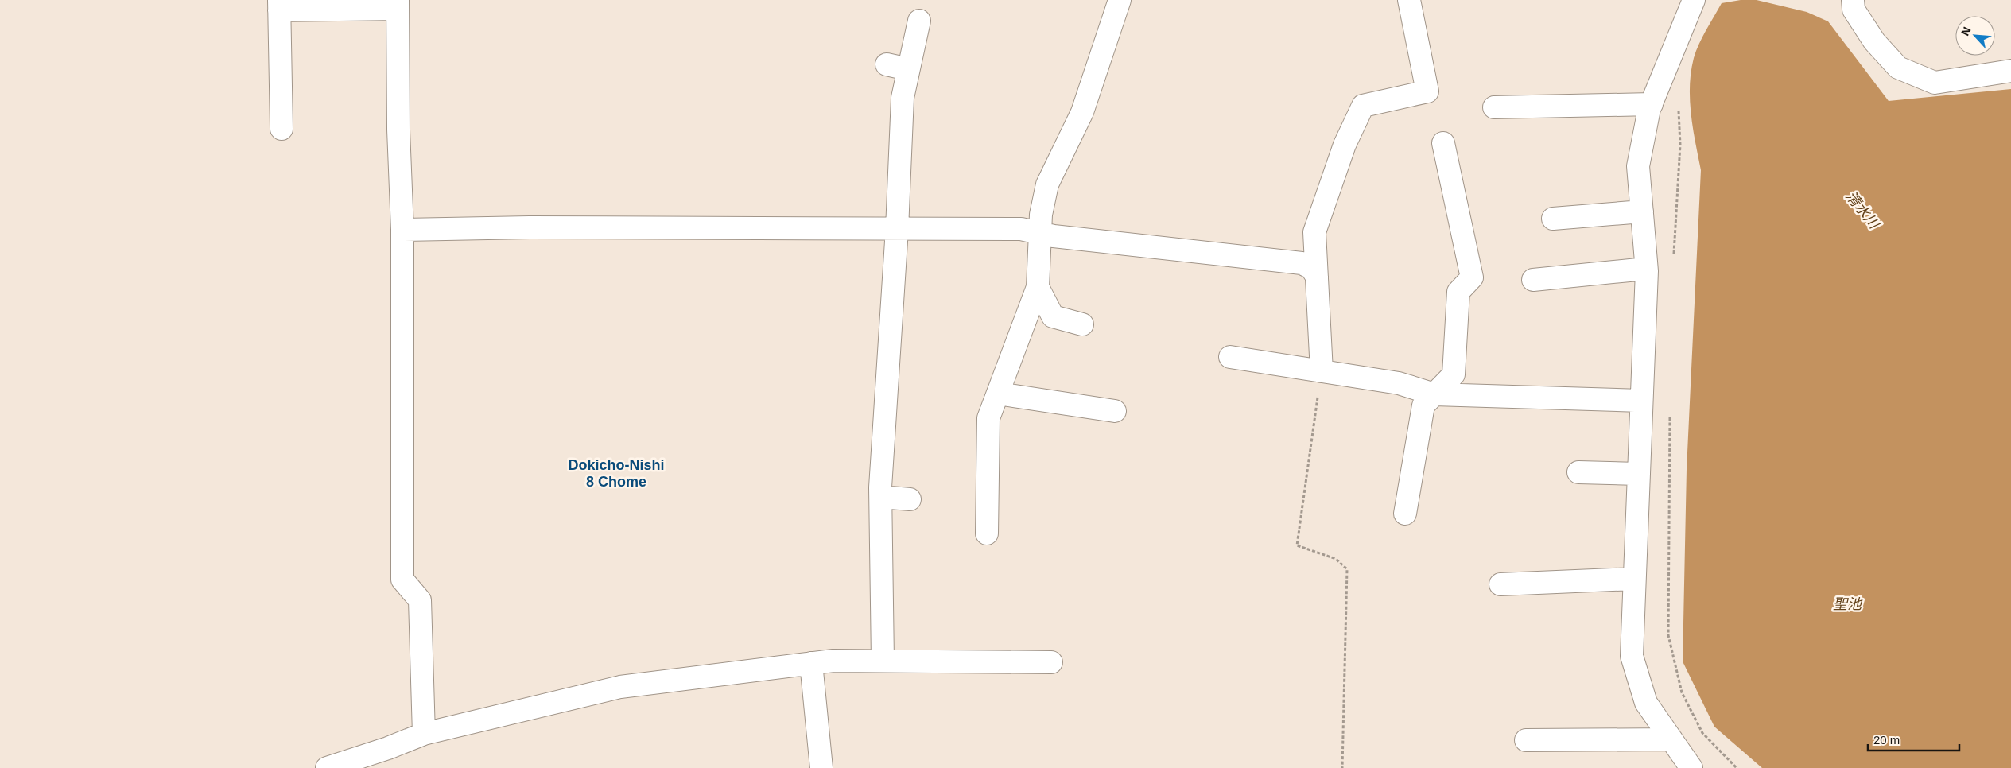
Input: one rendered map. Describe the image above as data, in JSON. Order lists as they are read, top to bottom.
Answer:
{
  "districts": ["Dokicho-Nishi 8 Chome"],
  "water": ["清水川", "聖池"],
  "scale_bar": "20 m",
  "north": "top left"
}
